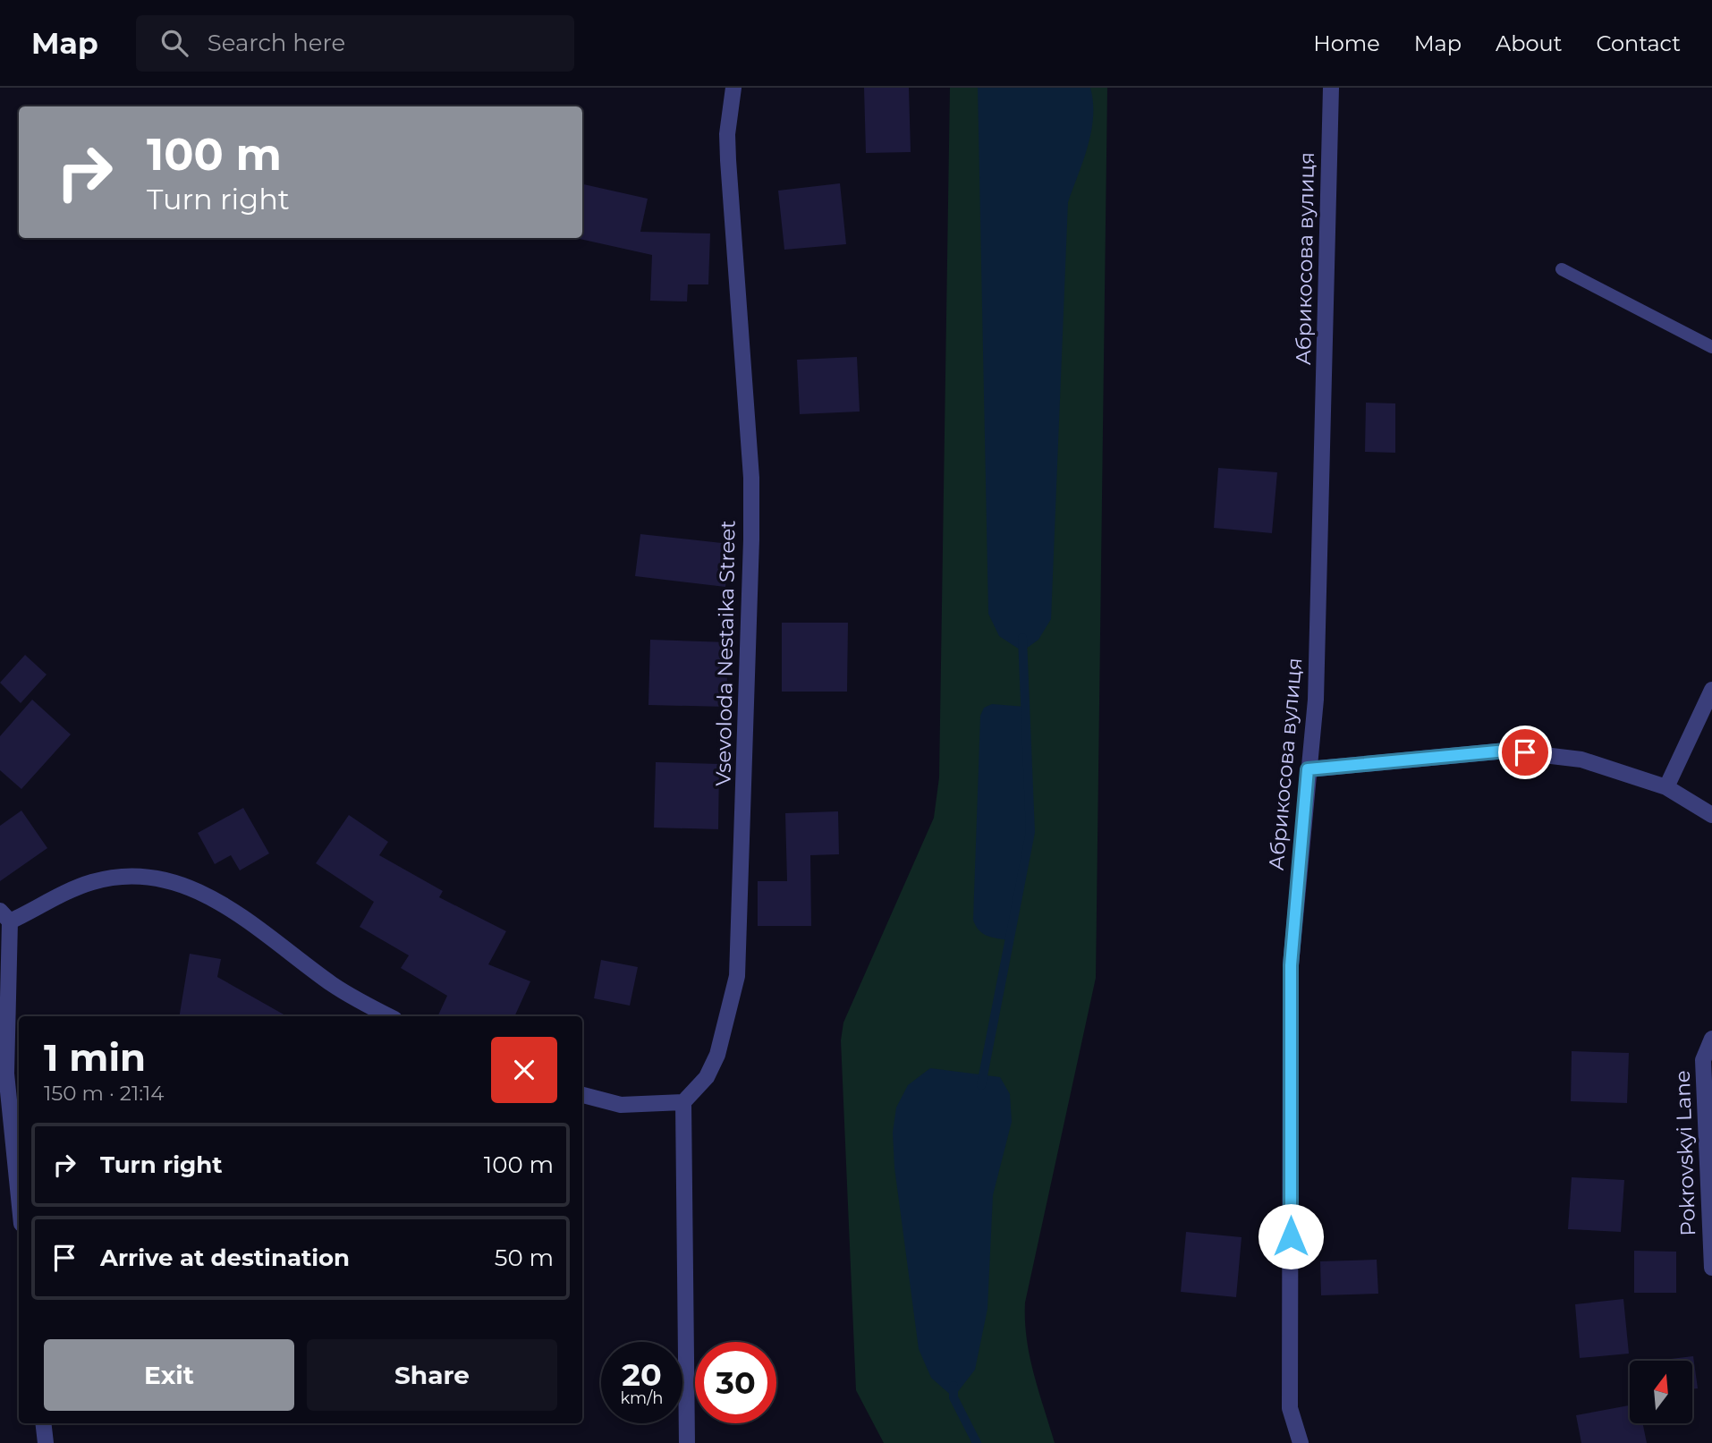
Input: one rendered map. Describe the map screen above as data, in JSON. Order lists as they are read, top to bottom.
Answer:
{
  "streets": {
    "street": ["Абрикосова вулиця", "Vsevoloda Nestaika Street", "Pokrovskyi Lane"]
  },
  "north": "top",
  "page": {
    "header": "Map",
    "search": "Search here",
    "nav": [
      "Home",
      "Map",
      "About",
      "Contact"
    ],
    "turn": ["100 m", "Turn right"],
    "heading": ["1 min", "150 m · 21:14"],
    "list": [
      {
        "name": "Turn right",
        "value": "100 m"
      },
      {
        "name": "Arrive at destination",
        "value": "50 m"
      }
    ],
    "buttons": ["Exit", "Share"],
    "speed": "20 km/h",
    "limit": "30"
  }
}
